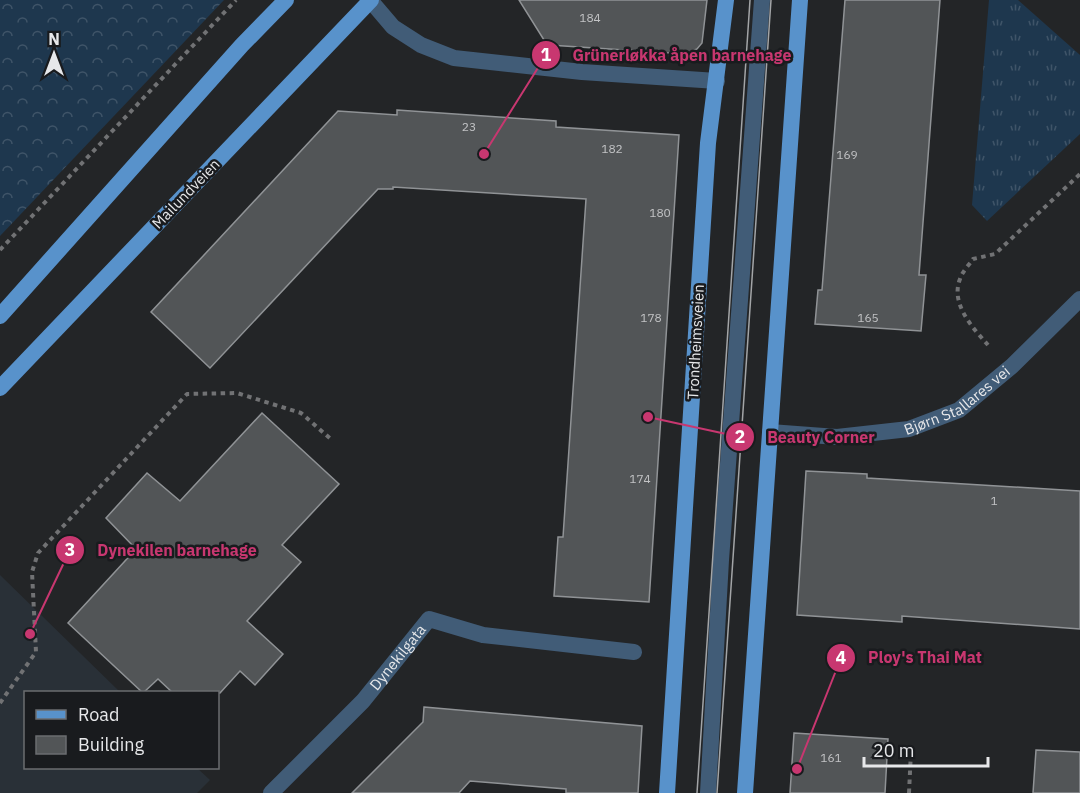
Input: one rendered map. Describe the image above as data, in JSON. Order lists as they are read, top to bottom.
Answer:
{
  "streets": {
    "main road": ["Mailundveien", "Trondheimsveien"],
    "street": ["Bjørn Stallares vei", "Dynekilgata"]
  },
  "crossings": [
    ["Mailundveien", "Trondheimsveien"]
  ],
  "places": [
    "Grünerløkka åpen barnehage",
    "Beauty Corner",
    "Dynekilen barnehage",
    "Ploy's Thai Mat"
  ],
  "house_numbers": [
    "184",
    "23",
    "182",
    "169",
    "180",
    "178",
    "165",
    "174",
    "1",
    "161"
  ],
  "legend": ["Road", "Building"],
  "scale_bar": "20 m",
  "north": "top"
}
